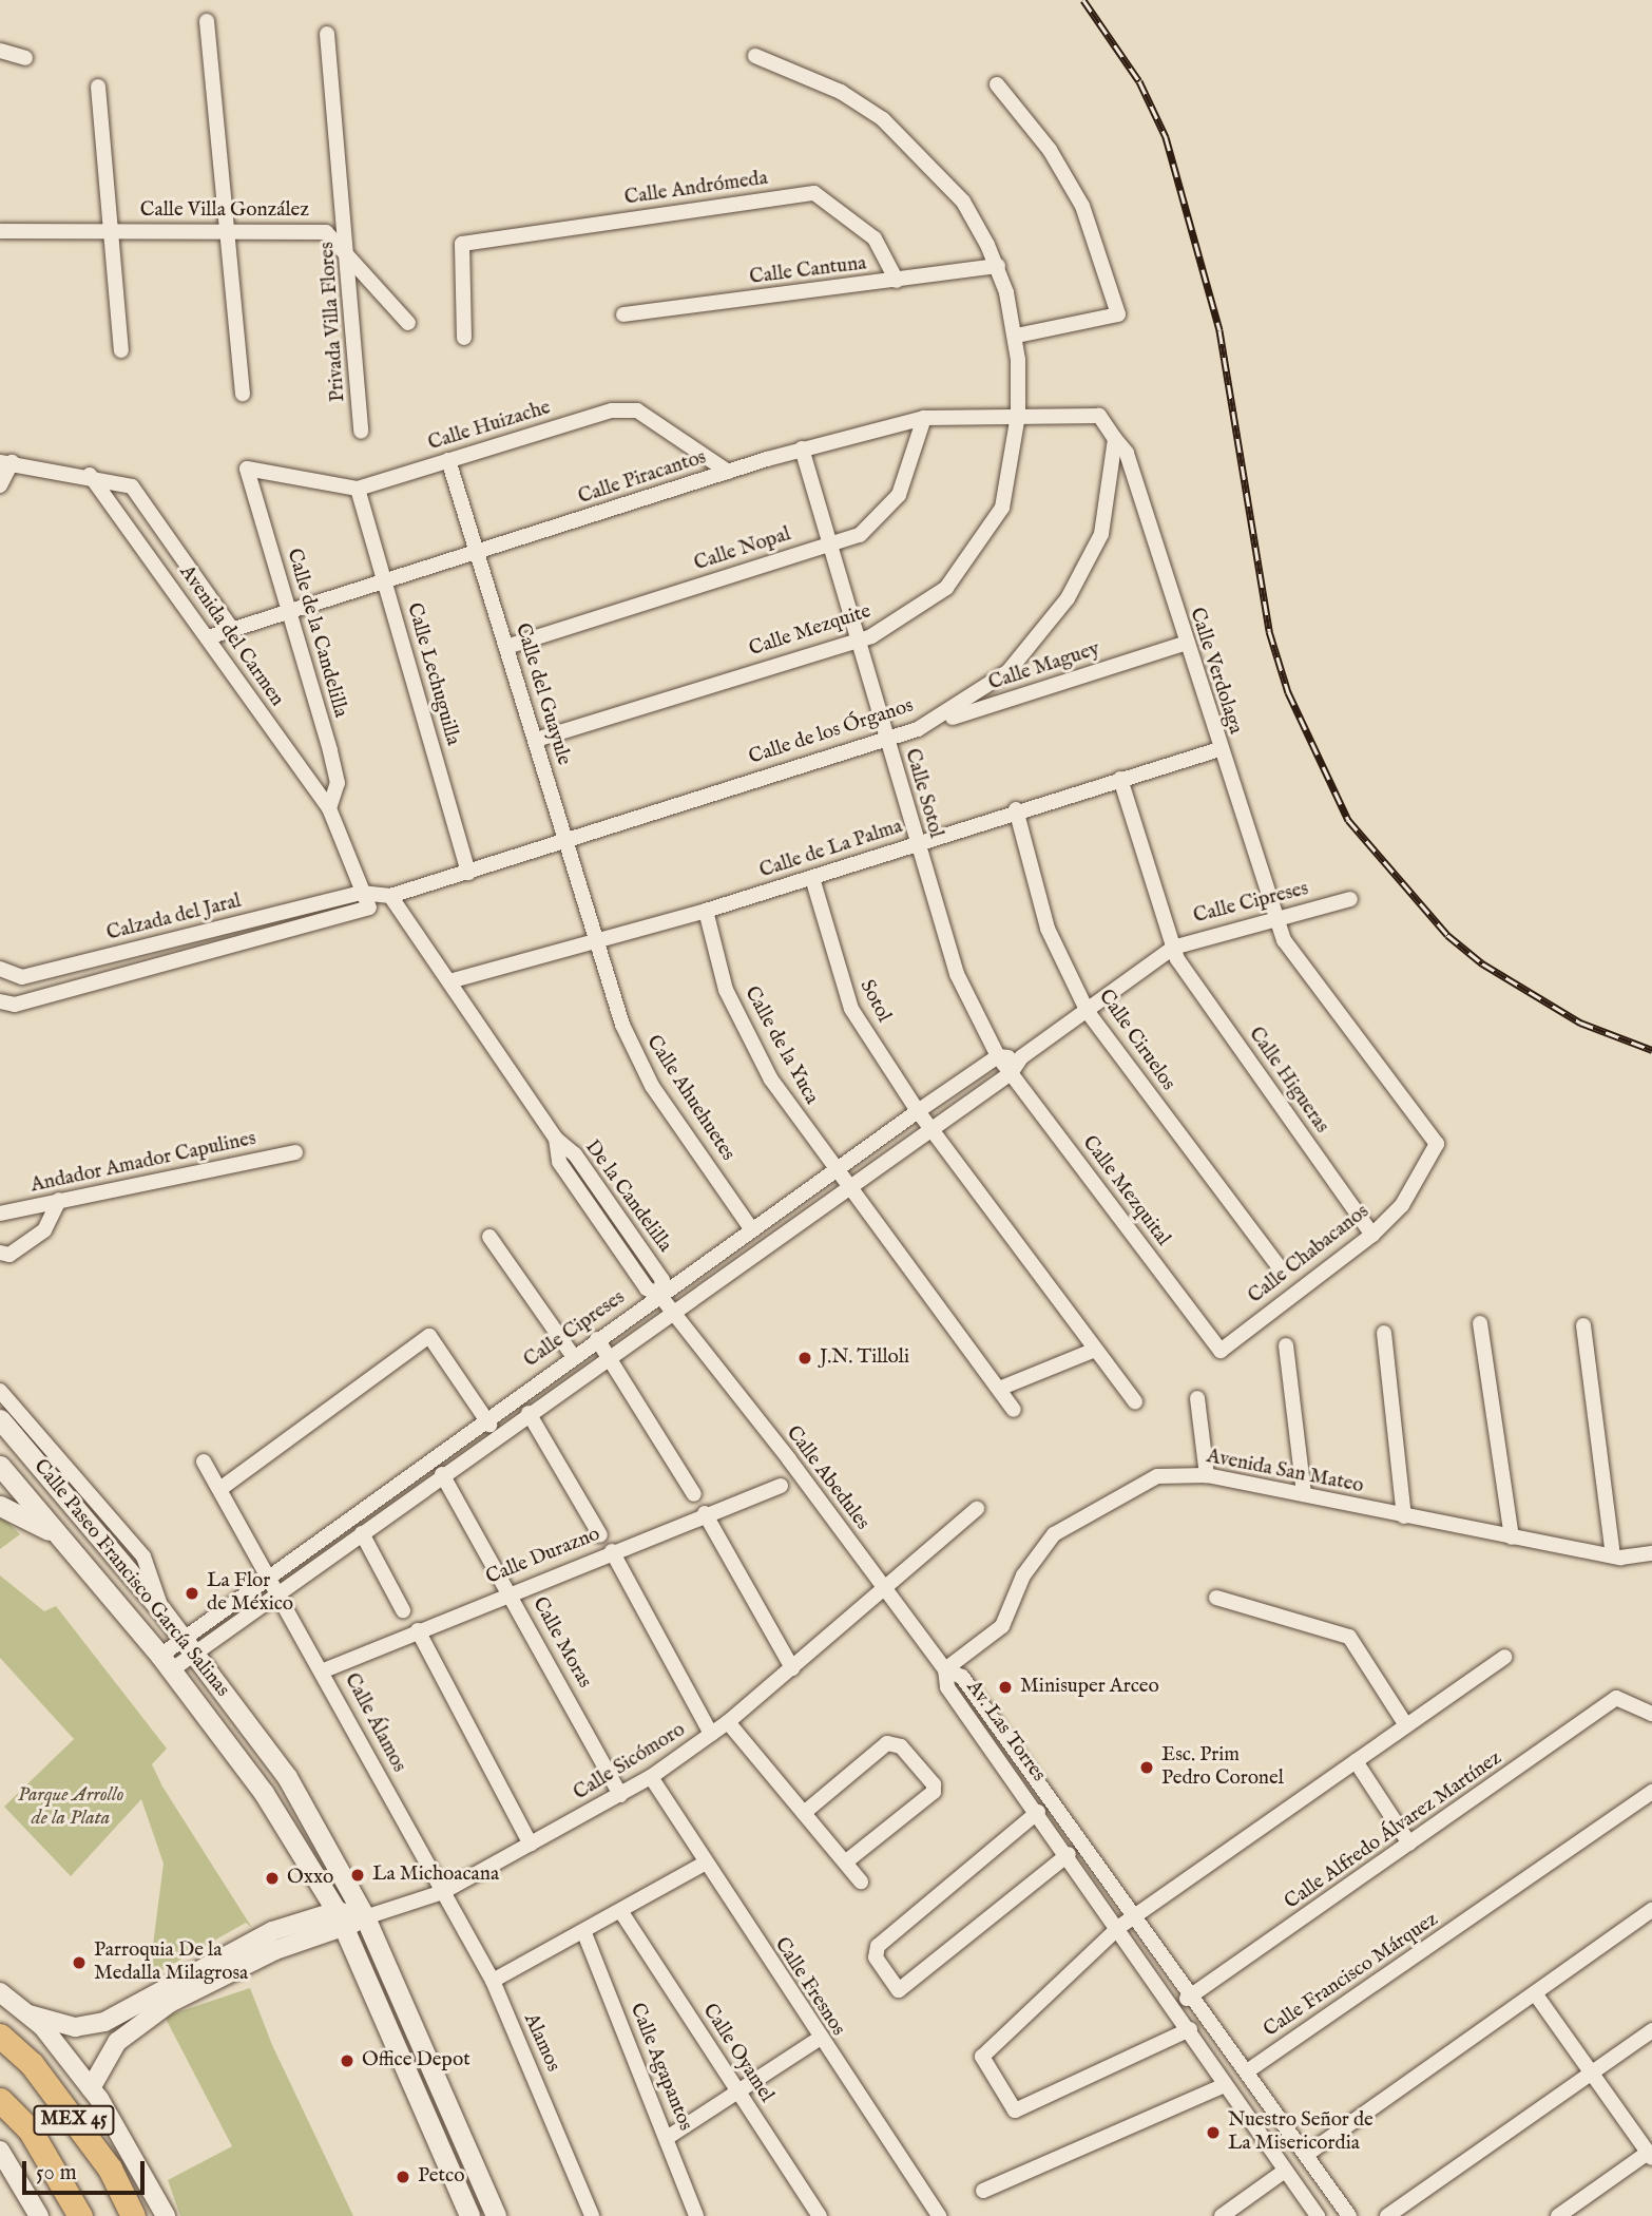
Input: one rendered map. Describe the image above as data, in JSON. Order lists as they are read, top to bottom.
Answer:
{
  "streets": {
    "main road": ["Calle Paseo Francisco García Salinas", "MEX 45"],
    "street": [
      "Calle Andrómeda",
      "Calle Villa González",
      "Calle Cantuna",
      "Privada Villa Flores",
      "Calle Huizache",
      "Calle Piracantos",
      "Calle Nopal",
      "Calle Mezquite",
      "Calle de la Candelilla",
      "Avenida del Carmen",
      "Calle Maguey",
      "Calle Verdolaga",
      "Calle Lechuguilla",
      "Calle del Guayule",
      "Calle de los Órganos",
      "Calle Sotol",
      "Calle de La Palma",
      "Calle Cipreses",
      "Calzada del Jaral",
      "Sotol",
      "Calle Ciruelos",
      "Calle de la Yuca",
      "Calle Higueras",
      "Calle Ahuehuetes",
      "Andador Amador Capulines",
      "Calle Mezquital",
      "De la Candelilla",
      "Calle Chabacanos",
      "Avenida San Mateo",
      "Calle Abedules",
      "Calle Durazno",
      "Calle Moras",
      "Calle Álamos",
      "Av. Las Torres",
      "Calle Sicómoro",
      "Calle Alfredo Álvarez Martínez",
      "Calle Francisco Márquez",
      "Calle Fresnos",
      "Alamos",
      "Calle Oyamel",
      "Calle Agapantos"
    ]
  },
  "crossings": [
    ["Calle Andrómeda", "Calle Cantuna"],
    ["Calle Villa González", "Privada Villa Flores"],
    ["Calle Cantuna", "Calle Mezquite"],
    ["Calle Huizache", "Calle Piracantos"],
    ["Calle Huizache", "Calle de la Candelilla"],
    ["Calle Huizache", "Calle Lechuguilla"],
    ["Calle Huizache", "Calle del Guayule"],
    ["Calle Piracantos", "Calle Nopal"],
    ["Calle Piracantos", "Calle Mezquite"],
    ["Calle Piracantos", "Calle de la Candelilla"],
    ["Calle Piracantos", "Avenida del Carmen"],
    ["Calle Piracantos", "Calle Verdolaga"],
    ["Calle Piracantos", "Calle Lechuguilla"],
    ["Calle Piracantos", "Calle del Guayule"],
    ["Calle Piracantos", "Calle de los Órganos"],
    ["Calle Piracantos", "Calle Sotol"],
    ["Calle Nopal", "Calle del Guayule"],
    ["Calle Nopal", "Calle Sotol"],
    ["Calle Mezquite", "Calle del Guayule"],
    ["Calle Mezquite", "Calle Sotol"],
    ["Calle de la Candelilla", "Avenida del Carmen"],
    ["Avenida del Carmen", "Calzada del Jaral"],
    ["Calle Maguey", "Calle Verdolaga"],
    ["Calle Maguey", "Calle de los Órganos"],
    ["Calle Verdolaga", "Calle de los Órganos"],
    ["Calle Verdolaga", "Calle de La Palma"],
    ["Calle Verdolaga", "Calle Cipreses"],
    ["Calle Verdolaga", "Calle Chabacanos"],
    ["Calle Lechuguilla", "Calle de los Órganos"],
    ["Calle del Guayule", "Calle de los Órganos"],
    ["Calle del Guayule", "Calle de La Palma"],
    ["Calle del Guayule", "Calle Ahuehuetes"],
    ["Calle de los Órganos", "Calle Sotol"],
    ["Calle Sotol", "Calle de La Palma"],
    ["Calle Sotol", "Calle Cipreses"],
    ["Calle Sotol", "Calle Mezquital"],
    ["Calle de La Palma", "Sotol"],
    ["Calle de La Palma", "Calle Ciruelos"],
    ["Calle de La Palma", "Calle de la Yuca"],
    ["Calle de La Palma", "Calle Higueras"],
    ["Calle de La Palma", "Calle Ahuehuetes"],
    ["Calle de La Palma", "De la Candelilla"],
    ["Calle Cipreses", "Sotol"],
    ["Calle Cipreses", "Calle Ciruelos"],
    ["Calle Cipreses", "Calle de la Yuca"],
    ["Calle Cipreses", "Calle Higueras"],
    ["Calle Cipreses", "Calle Ahuehuetes"],
    ["Calle Cipreses", "Calle Mezquital"],
    ["Calle Cipreses", "De la Candelilla"],
    ["Calle Cipreses", "Calle Abedules"],
    ["Calle Cipreses", "Calle Paseo Francisco García Salinas"],
    ["Calle Cipreses", "Calle Moras"],
    ["Calle Cipreses", "Calle Álamos"],
    ["Calle Higueras", "Calle Chabacanos"],
    ["Calle Mezquital", "Calle Chabacanos"],
    ["De la Candelilla", "Calle Abedules"],
    ["Avenida San Mateo", "Calle Abedules"],
    ["Avenida San Mateo", "Av. Las Torres"],
    ["Calle Abedules", "Av. Las Torres"],
    ["Calle Abedules", "Calle Sicómoro"],
    ["Calle Durazno", "Calle Moras"],
    ["Calle Durazno", "Calle Álamos"],
    ["Calle Paseo Francisco García Salinas", "Calle Sicómoro"],
    ["Calle Moras", "Calle Sicómoro"],
    ["Calle Álamos", "Calle Sicómoro"],
    ["Calle Álamos", "Alamos"],
    ["Av. Las Torres", "Calle Alfredo Álvarez Martínez"],
    ["Av. Las Torres", "Calle Francisco Márquez"],
    ["Calle Sicómoro", "Calle Fresnos"],
    ["Calle Sicómoro", "Alamos"]
  ],
  "parks": ["Parque Arrollo de la Plata"],
  "places": [
    "J.N. Tilloli",
    "La Flor de México",
    "Minisuper Arceo",
    "Esc. Prim Pedro Coronel",
    "La Michoacana",
    "Oxxo",
    "Parroquia De la Medalla Milagrosa",
    "Office Depot",
    "Nuestro Señor de La Misericordia",
    "Petco"
  ],
  "scale_bar": "50 m"
}
